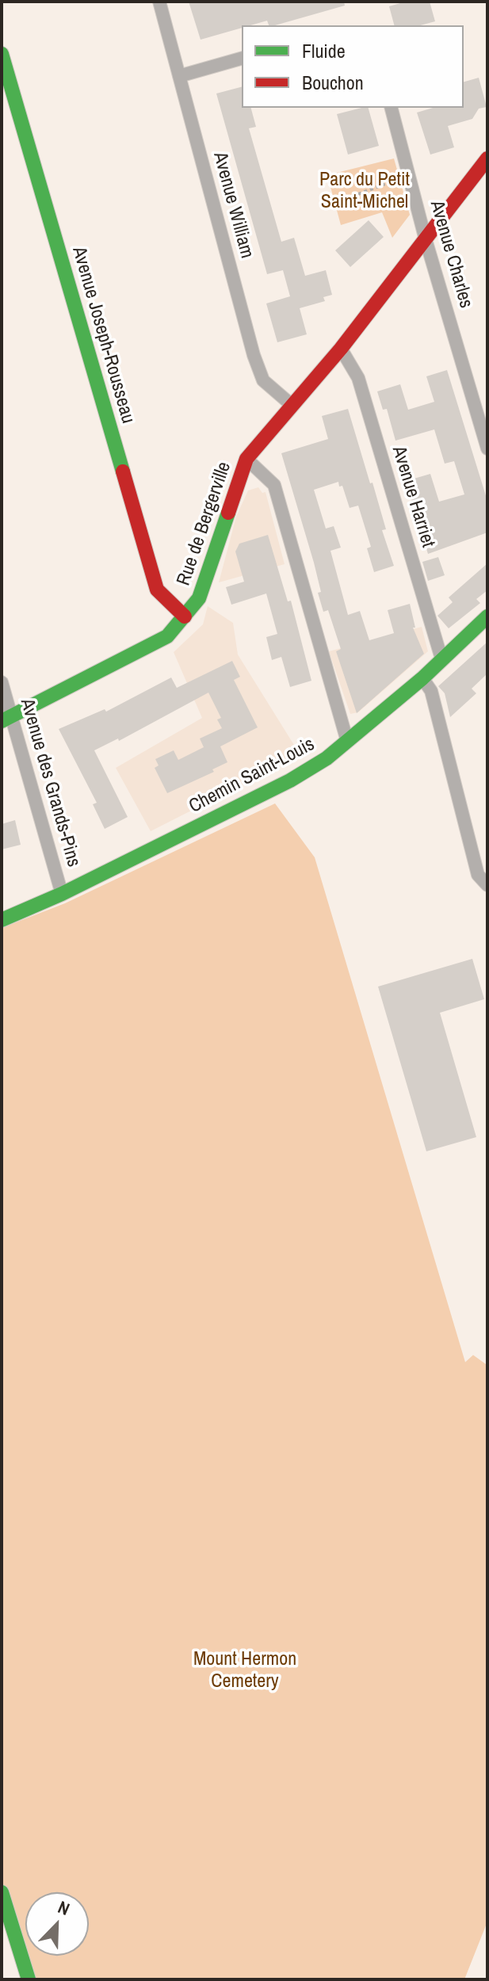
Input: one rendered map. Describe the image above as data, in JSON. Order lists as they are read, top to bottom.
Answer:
{
  "streets": {
    "street": [
      "Avenue William",
      "Avenue Charles",
      "Avenue Joseph-Rousseau",
      "Avenue Harriet",
      "Rue de Bergerville",
      "Chemin Saint-Louis",
      "Avenue des Grands-Pins"
    ]
  },
  "crossings": [
    ["Avenue William", "Rue de Bergerville"],
    ["Avenue Charles", "Rue de Bergerville"],
    ["Avenue Joseph-Rousseau", "Rue de Bergerville"],
    ["Avenue Harriet", "Rue de Bergerville"],
    ["Avenue Harriet", "Chemin Saint-Louis"],
    ["Rue de Bergerville", "Avenue des Grands-Pins"],
    ["Chemin Saint-Louis", "Avenue des Grands-Pins"]
  ],
  "parks": ["Parc du Petit Saint-Michel", "Mount Hermon Cemetery"],
  "legend": ["Fluide", "Bouchon"],
  "north": "top right"
}
